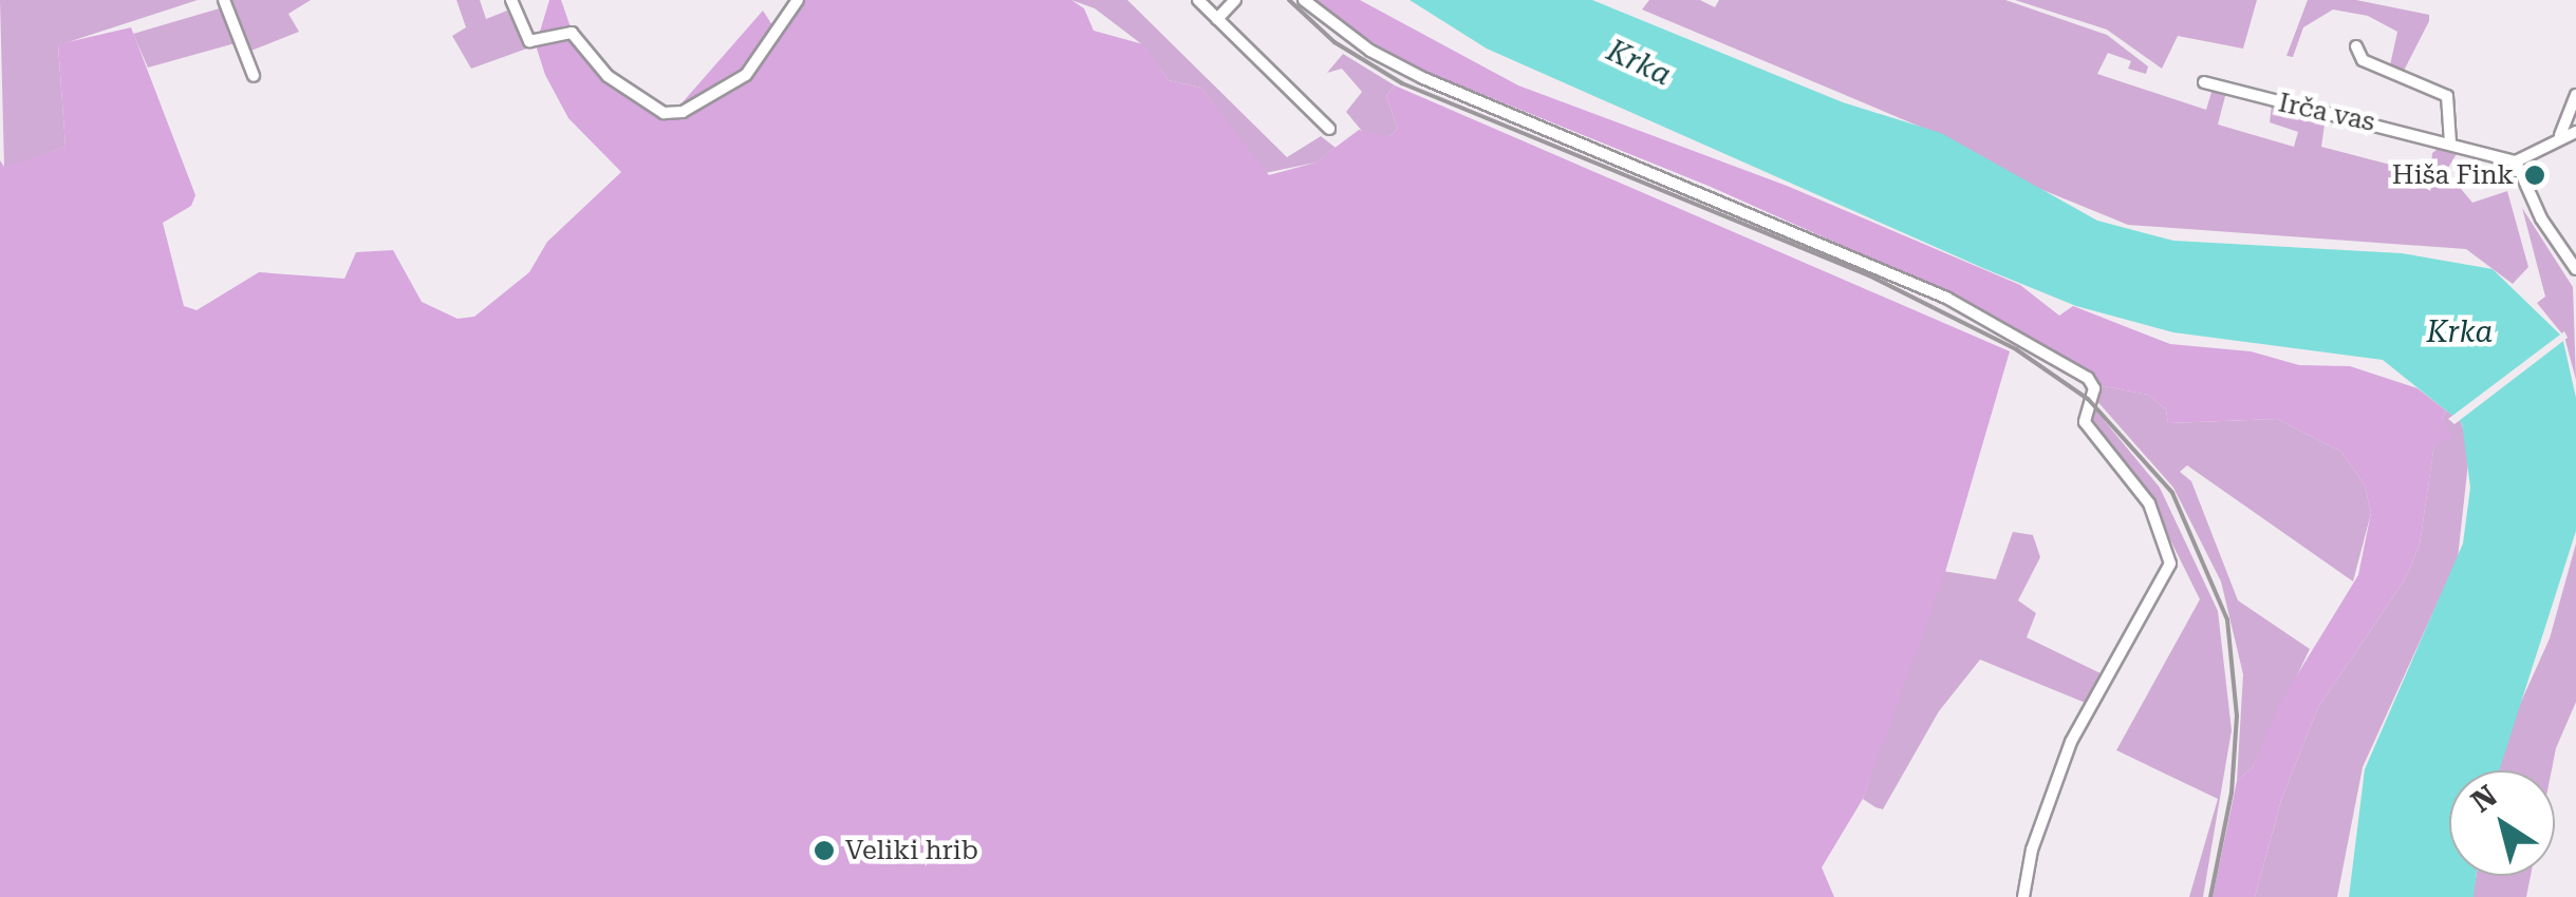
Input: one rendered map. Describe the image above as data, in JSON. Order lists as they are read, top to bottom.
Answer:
{
  "streets": {
    "street": ["Irča vas"]
  },
  "water": ["Krka"],
  "places": ["Hiša Fink", "Veliki hrib"],
  "north": "top left"
}
